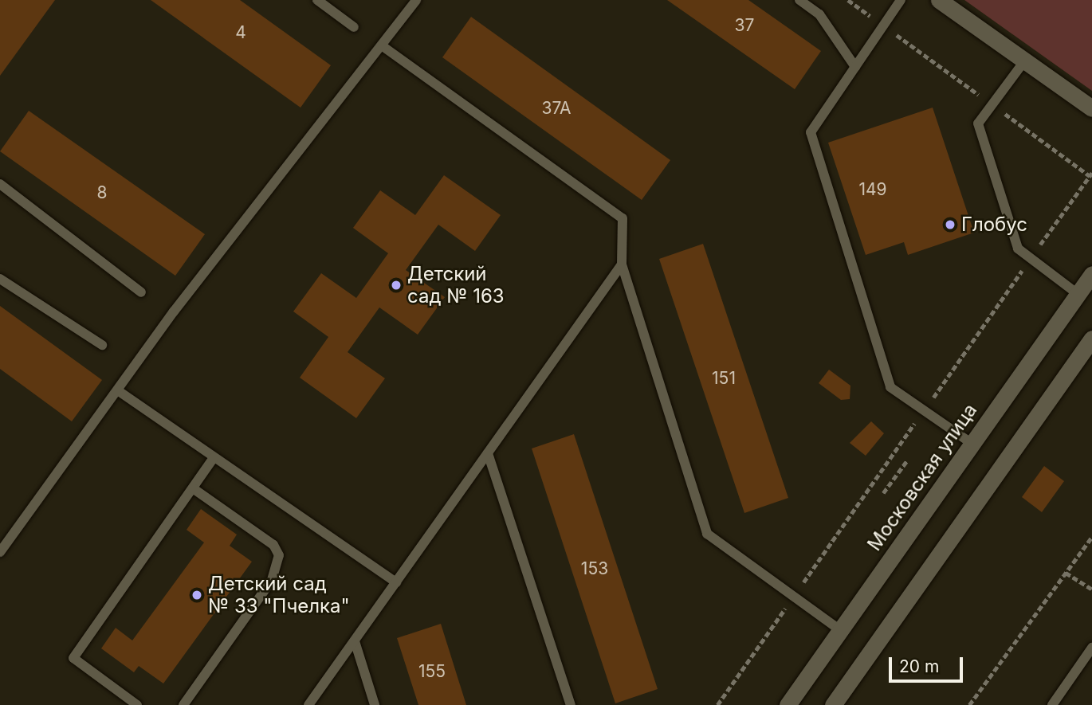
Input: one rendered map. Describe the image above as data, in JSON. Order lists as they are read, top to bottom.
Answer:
{
  "streets": {
    "main road": ["Московская улица"]
  },
  "places": ["Глобус", "Детский сад № 163", "Детский сад № 33 \"Пчелка\""],
  "house_numbers": [
    "37",
    "4",
    "37А",
    "149",
    "8",
    "151",
    "153",
    "155"
  ],
  "scale_bar": "20 m"
}
